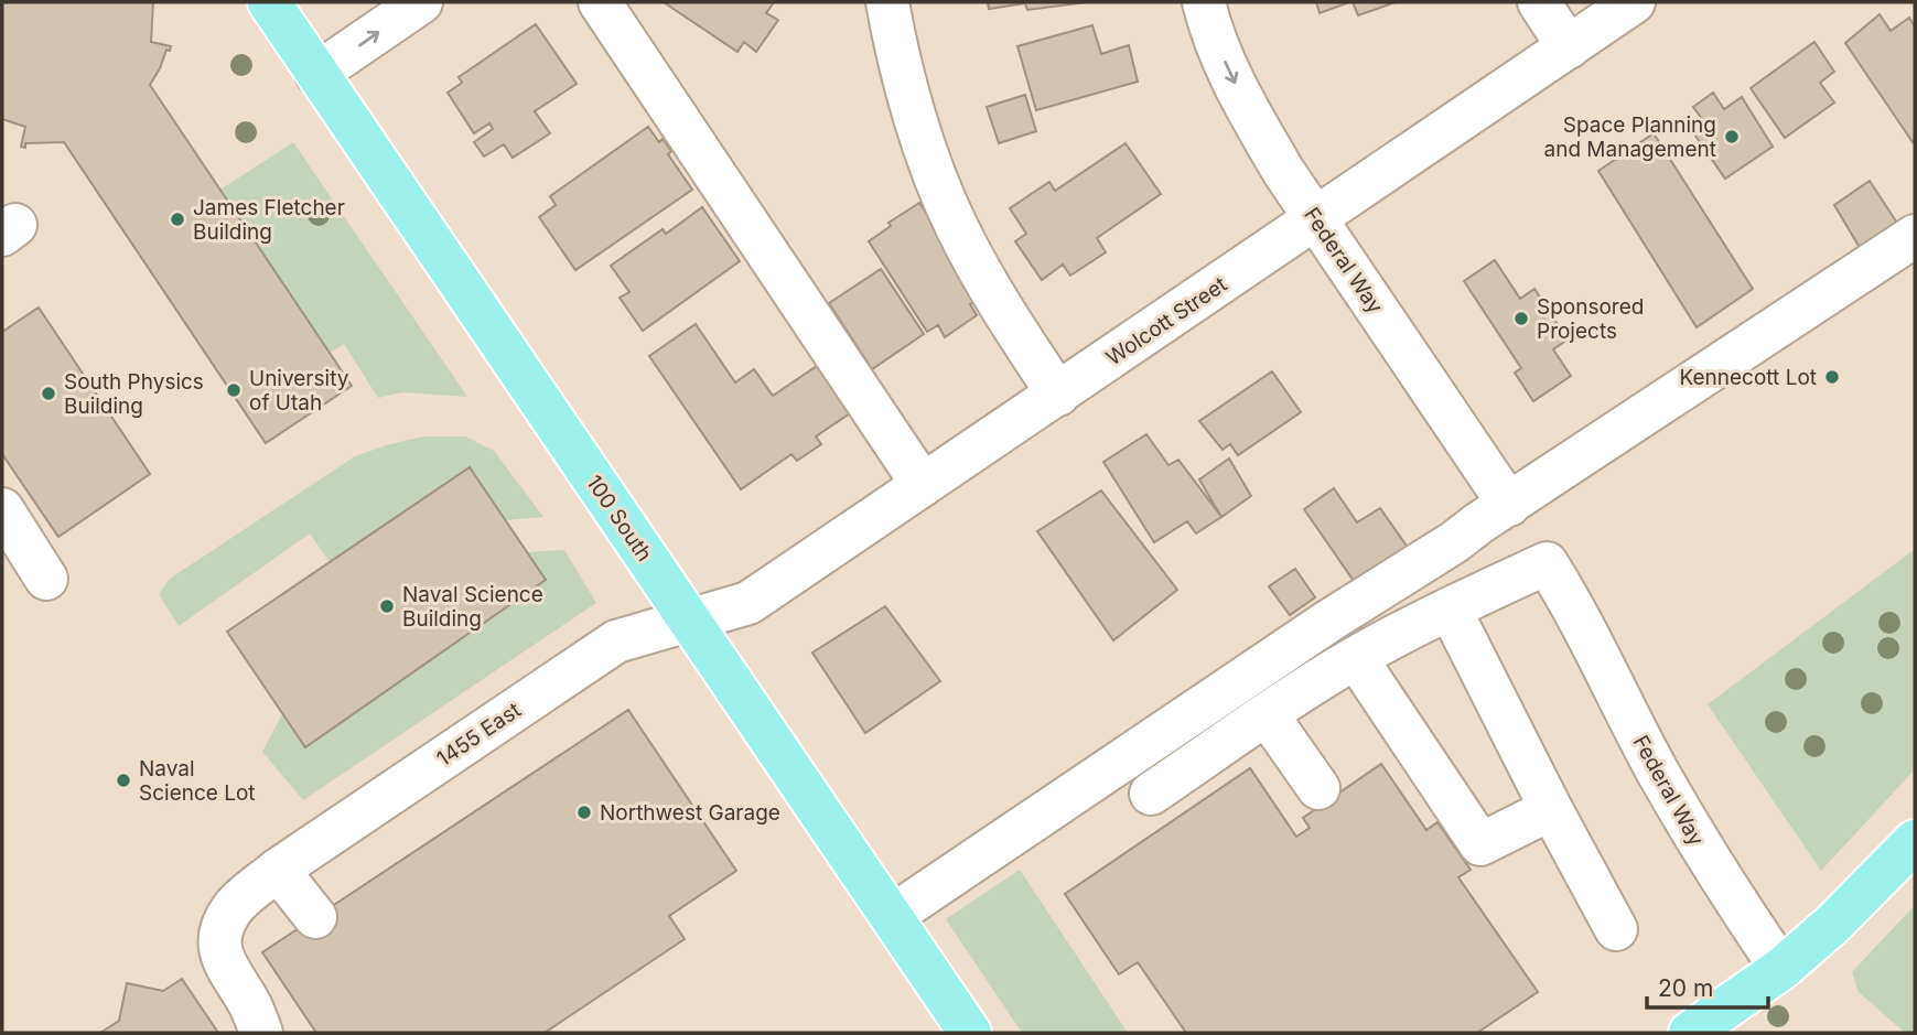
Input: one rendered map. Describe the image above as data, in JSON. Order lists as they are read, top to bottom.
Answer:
{
  "streets": {
    "main road": ["100 South"],
    "street": ["Federal Way", "Wolcott Street", "1455 East"]
  },
  "crossings": [
    ["Federal Way", "Wolcott Street"],
    ["Wolcott Street", "100 South"],
    ["Wolcott Street", "1455 East"],
    ["100 South", "1455 East"]
  ],
  "places": [
    "Space Planning and Management",
    "James Fletcher Building",
    "Sponsored Projects",
    "Kennecott Lot",
    "University of Utah",
    "South Physics Building",
    "Naval Science Building",
    "Naval Science Lot",
    "Northwest Garage"
  ],
  "scale_bar": "20 m"
}
